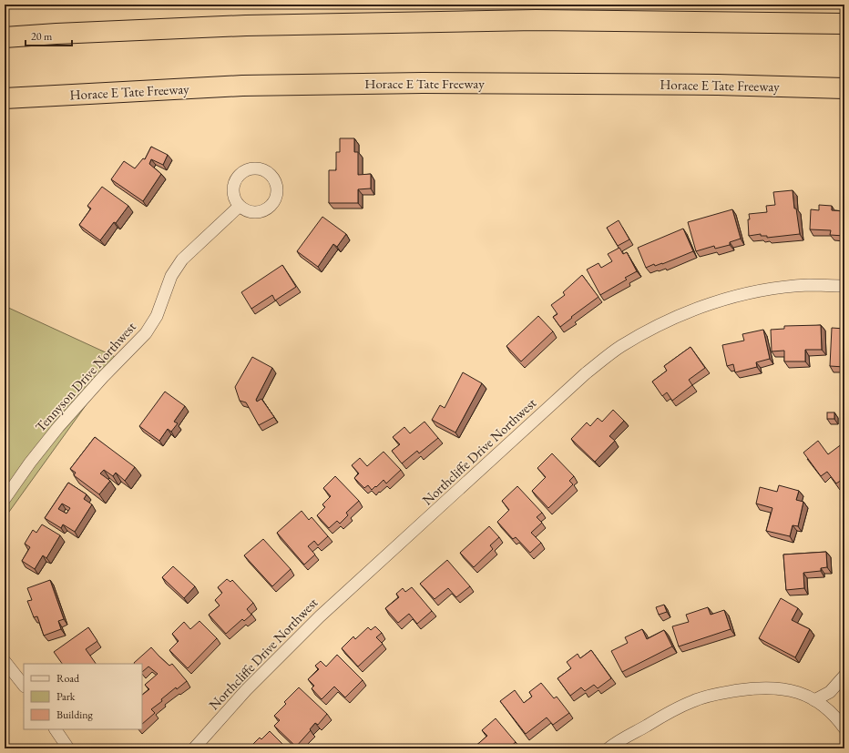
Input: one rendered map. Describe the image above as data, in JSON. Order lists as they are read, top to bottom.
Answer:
{
  "streets": {
    "highway": ["Horace E Tate Freeway"],
    "street": ["Tennyson Drive Northwest", "Northcliffe Drive Northwest"]
  },
  "legend": ["Road", "Park", "Building"],
  "scale_bar": "20 m"
}
